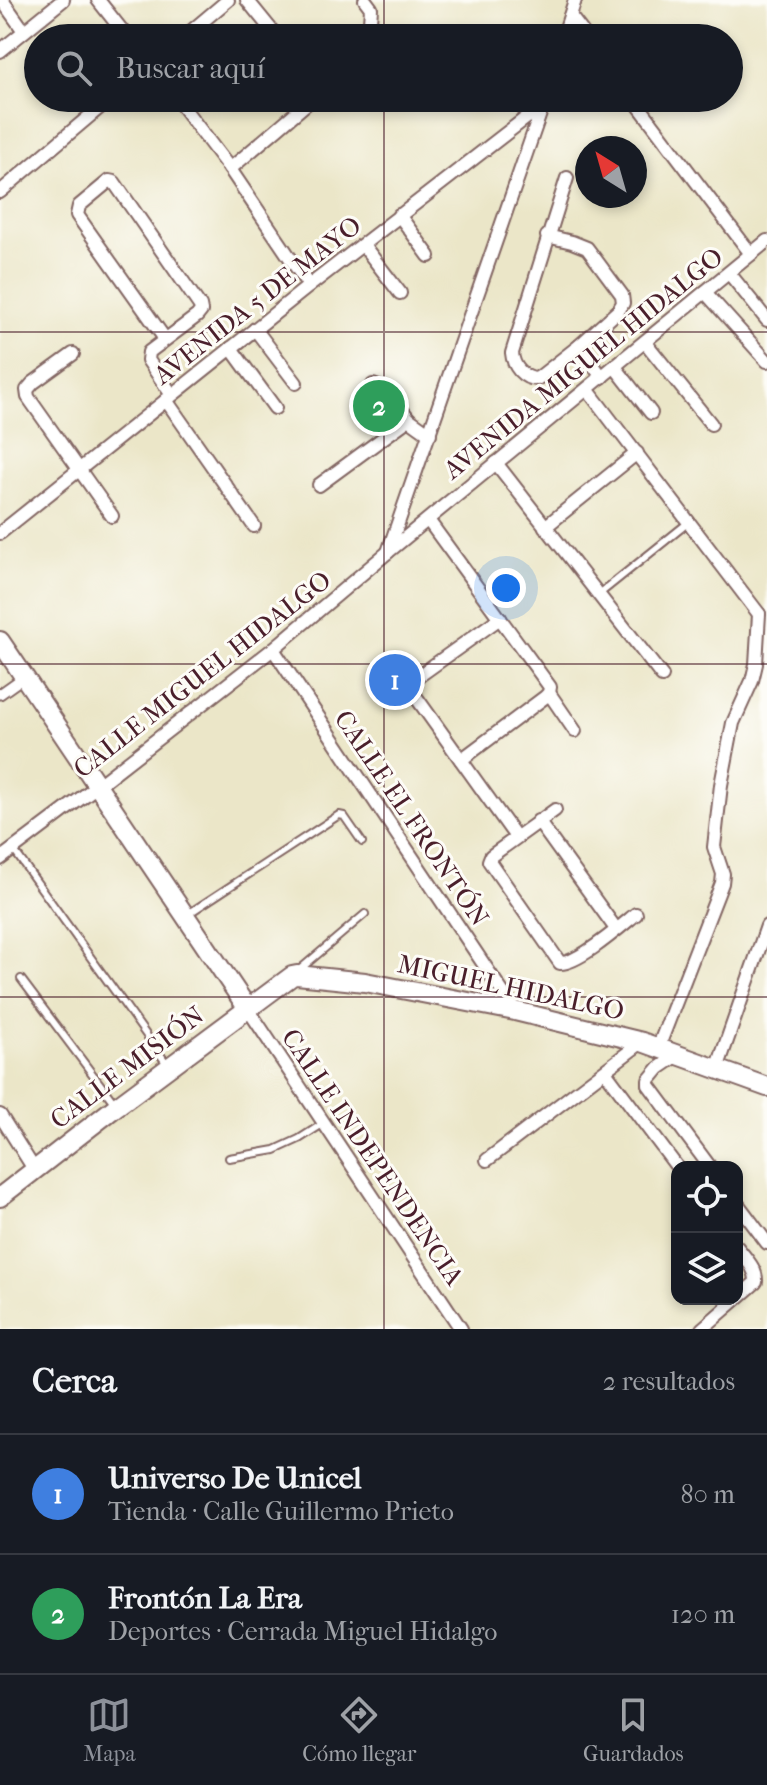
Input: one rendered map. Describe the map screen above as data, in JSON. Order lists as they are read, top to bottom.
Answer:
{
  "streets": {
    "main road": ["MIGUEL HIDALGO", "CALLE MISIÓN"],
    "street": [
      "AVENIDA 5 DE MAYO",
      "AVENIDA MIGUEL HIDALGO",
      "CALLE MIGUEL HIDALGO",
      "CALLE EL FRONTÓN",
      "CALLE INDEPENDENCIA"
    ]
  },
  "crossings": [
    ["AVENIDA MIGUEL HIDALGO", "CALLE MIGUEL HIDALGO"],
    ["CALLE MIGUEL HIDALGO", "CALLE EL FRONTÓN"],
    ["CALLE EL FRONTÓN", "MIGUEL HIDALGO"],
    ["CALLE MISIÓN", "CALLE INDEPENDENCIA"]
  ],
  "north": "top left",
  "page": {
    "search": "Buscar aquí",
    "pins": ["2", "1"],
    "heading": ["Cerca", "2 resultados"],
    "list": [
      {
        "mark": "1",
        "name": "Universo De Unicel",
        "note": "Tienda · Calle Guillermo Prieto",
        "value": "80 m"
      },
      {
        "mark": "2",
        "name": "Frontón La Era",
        "note": "Deportes · Cerrada Miguel Hidalgo",
        "value": "120 m"
      }
    ],
    "nav": ["Mapa", "Cómo llegar", "Guardados"]
  }
}
